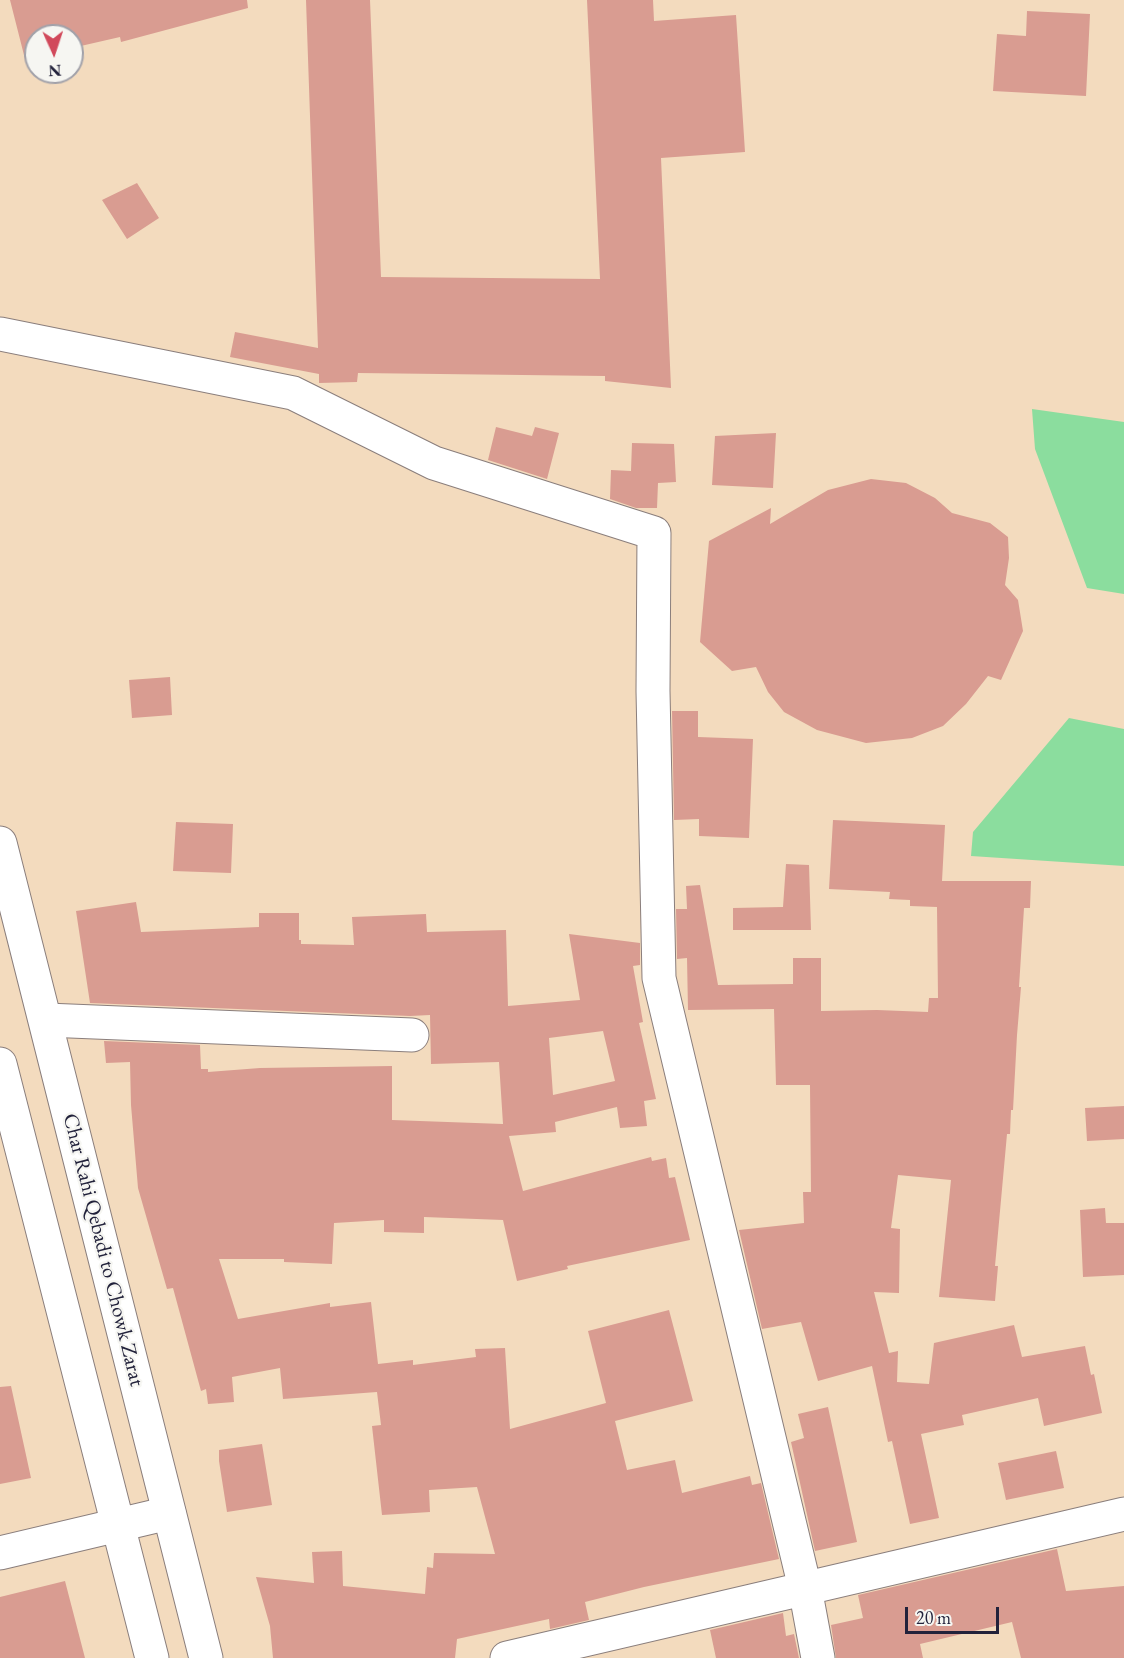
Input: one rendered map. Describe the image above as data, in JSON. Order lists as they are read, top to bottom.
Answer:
{
  "streets": {
    "main road": ["Char Rahi Qebadi to Chowk Zarat"]
  },
  "scale_bar": "20 m",
  "north": "bottom"
}
